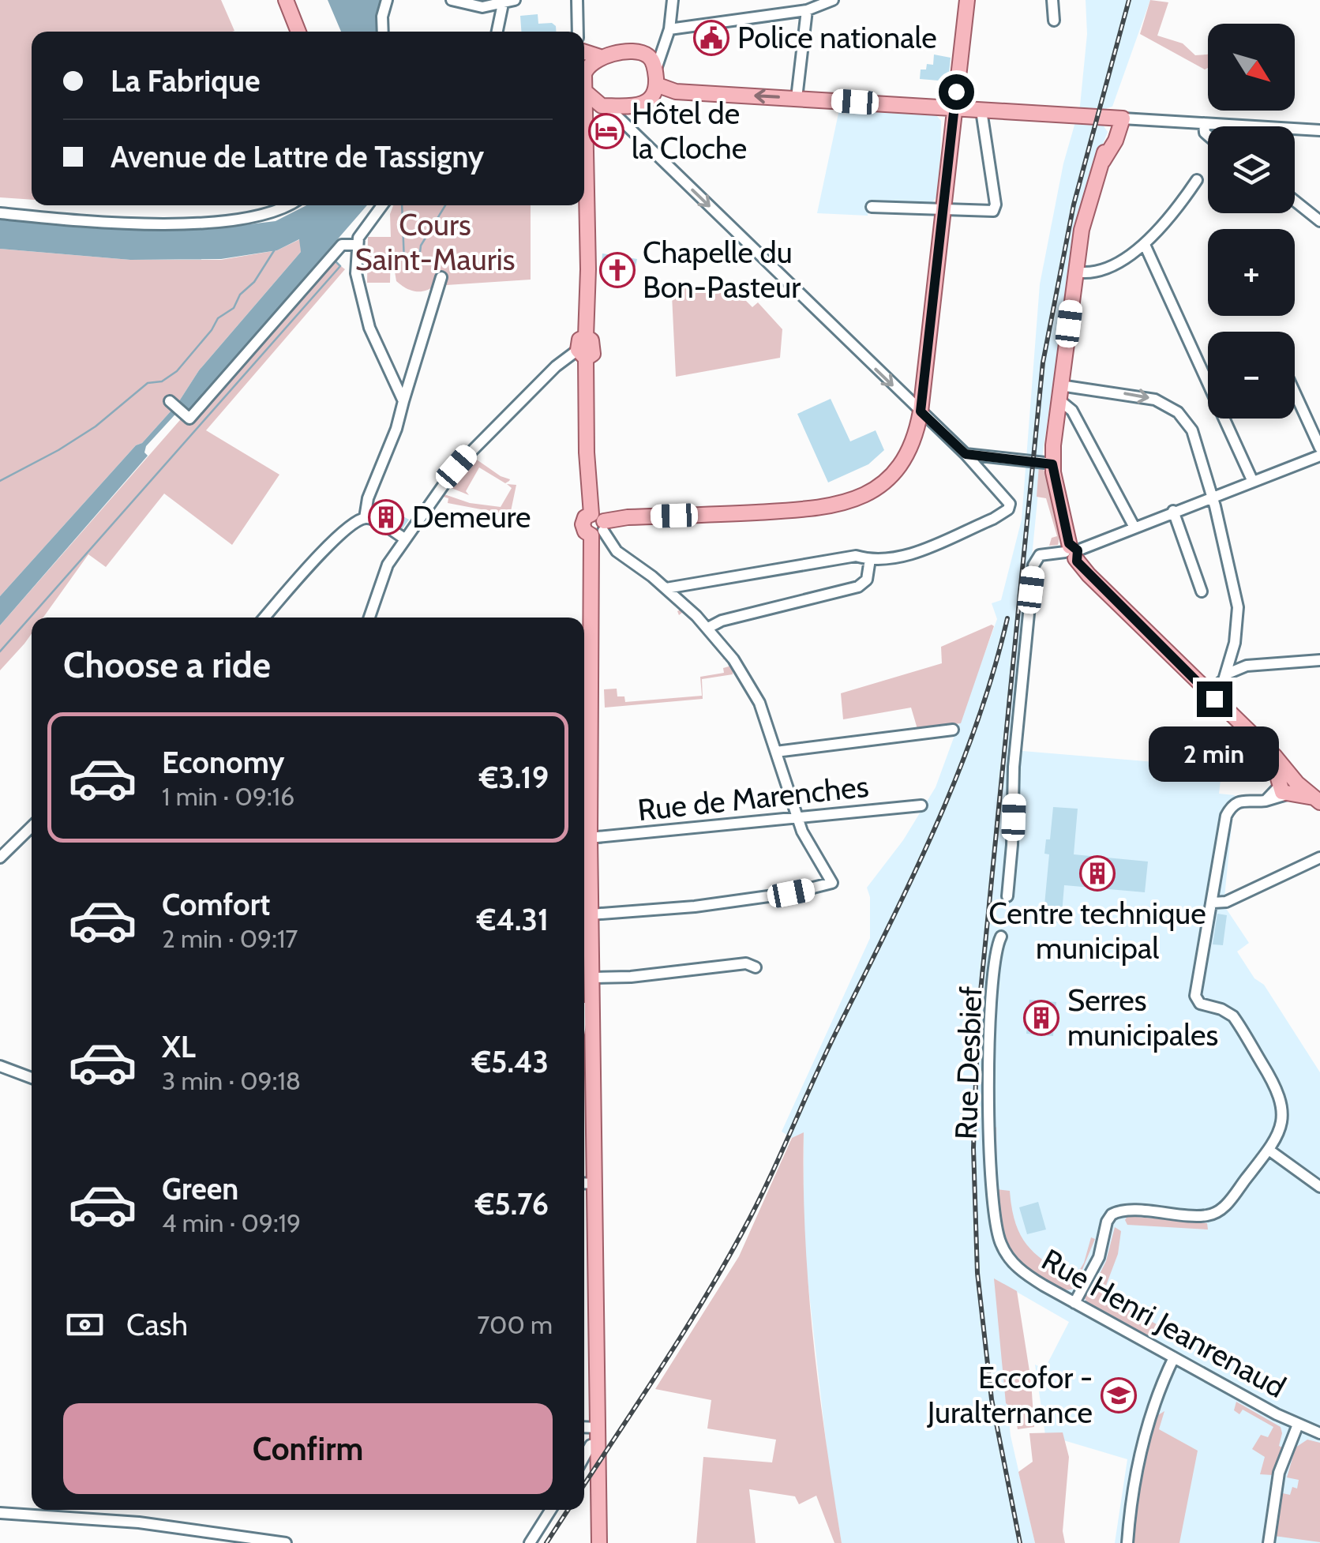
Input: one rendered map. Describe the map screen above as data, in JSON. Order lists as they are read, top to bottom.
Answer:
{
  "streets": {
    "street": ["Rue de Marenches", "Rue Desbief", "Rue Henri Jeanrenaud"]
  },
  "crossings": [
    ["Rue Desbief", "Rue Henri Jeanrenaud"]
  ],
  "parks": ["Cours Saint-Mauris"],
  "places": {
    "public building": ["Police nationale"],
    "hotel": ["Hôtel de la Cloche"],
    "church": ["Chapelle du Bon-Pasteur"],
    "building": ["Demeure", "Centre technique municipal", "Serres municipales"],
    "school or university": ["Eccofor - Juralternance"]
  },
  "north": "bottom right",
  "page": {
    "map_buttons": ["+", "−"],
    "banner": ["La Fabrique", "Avenue de Lattre de Tassigny"],
    "heading": "Choose a ride",
    "list": [
      {
        "name": "Economy",
        "note": "1 min · 09:16",
        "value": "€3.19"
      },
      {
        "name": "Comfort",
        "note": "2 min · 09:17",
        "value": "€4.31"
      },
      {
        "name": "XL",
        "note": "3 min · 09:18",
        "value": "€5.43"
      },
      {
        "name": "Green",
        "note": "4 min · 09:19",
        "value": "€5.76"
      }
    ],
    "bubble": "2 min",
    "pay": ["Cash", "700 m"],
    "buttons": "Confirm"
  }
}
